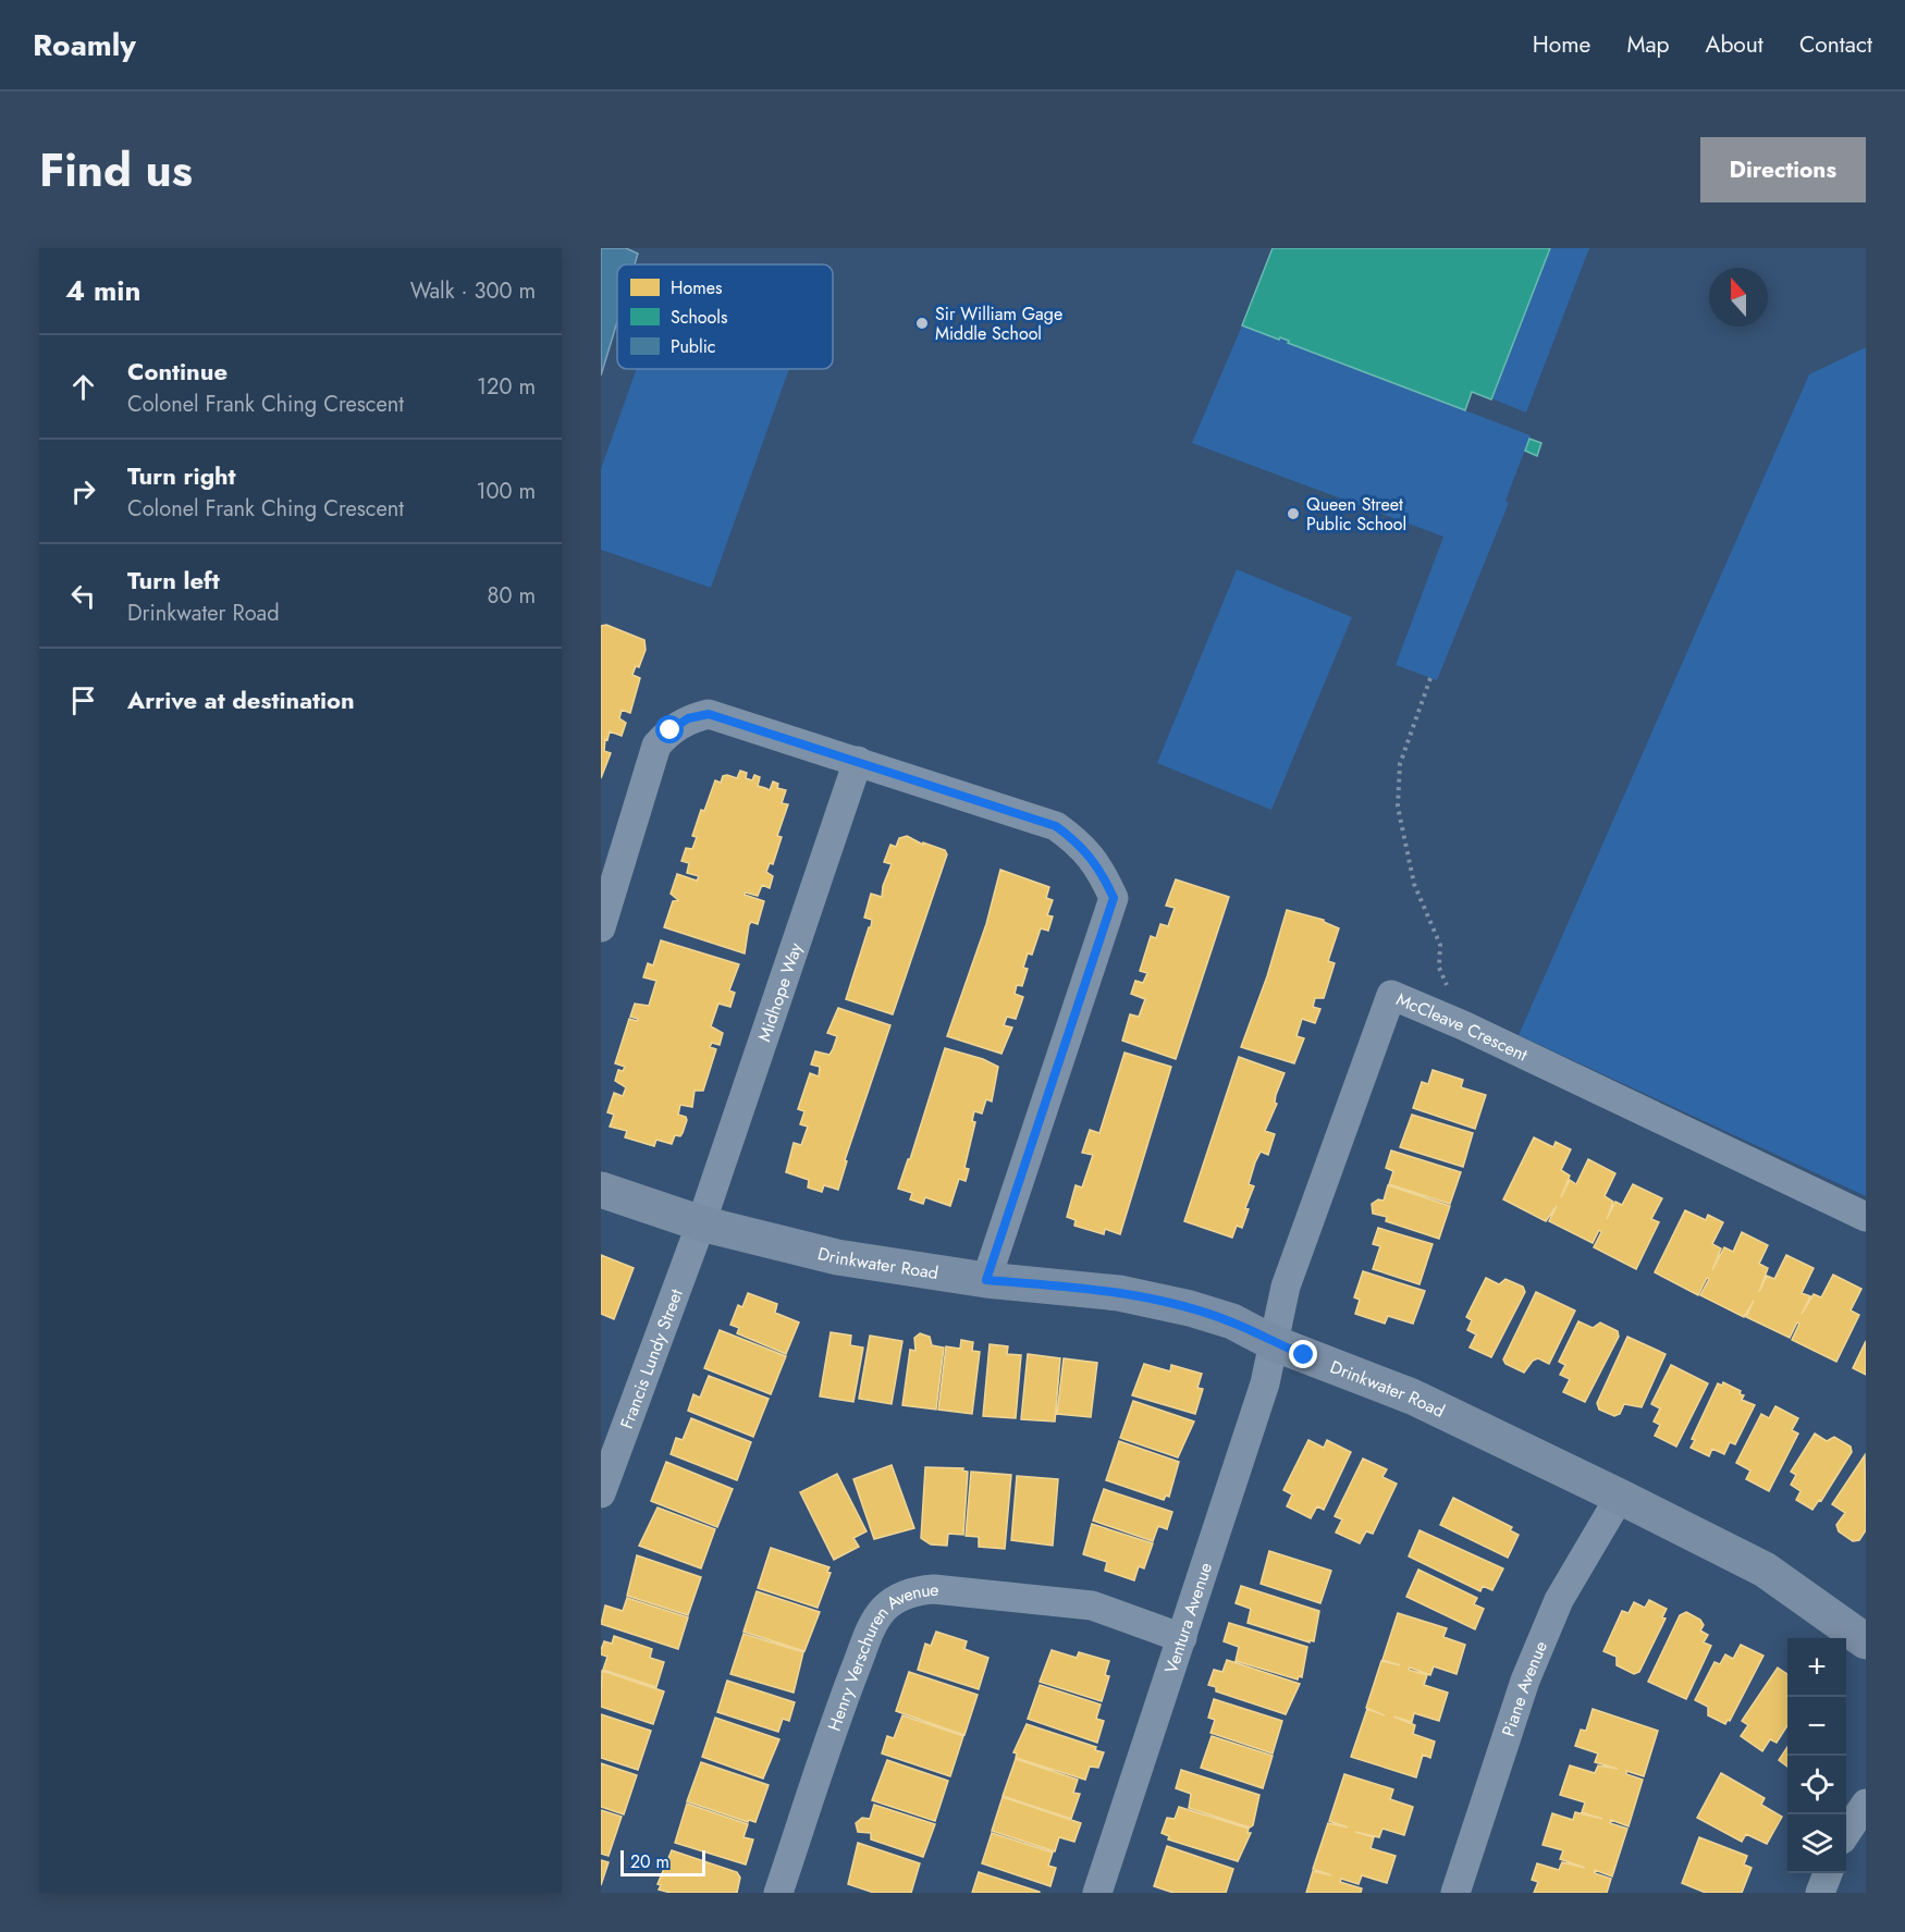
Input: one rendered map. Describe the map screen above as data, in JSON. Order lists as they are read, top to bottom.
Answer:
{
  "streets": {
    "street": [
      "Midhope Way",
      "McCleave Crescent",
      "Drinkwater Road",
      "Francis Lundy Street",
      "Ventura Avenue",
      "Henry Verschuren Avenue",
      "Piane Avenue"
    ]
  },
  "crossings": [
    ["Midhope Way", "Drinkwater Road"],
    ["Midhope Way", "Francis Lundy Street"],
    ["McCleave Crescent", "Drinkwater Road"],
    ["McCleave Crescent", "Ventura Avenue"],
    ["Drinkwater Road", "Francis Lundy Street"],
    ["Drinkwater Road", "Ventura Avenue"],
    ["Drinkwater Road", "Piane Avenue"],
    ["Ventura Avenue", "Henry Verschuren Avenue"]
  ],
  "places": ["Sir William Gage Middle School", "Queen Street Public School"],
  "legend": ["Homes", "Schools", "Public"],
  "scale_bar": "20 m",
  "north": "top",
  "page": {
    "header": "Roamly",
    "nav": [
      "Home",
      "Map",
      "About",
      "Contact"
    ],
    "title": "Find us",
    "buttons": "Directions",
    "heading": ["4 min", "Walk · 300 m"],
    "list": [
      ["Continue", "Colonel Frank Ching Crescent", "120 m"],
      ["Turn right", "Colonel Frank Ching Crescent", "100 m"],
      ["Turn left", "Drinkwater Road", "80 m"],
      "Arrive at destination"
    ],
    "map_buttons": ["+", "−"],
    "scale": "20 m"
  }
}
